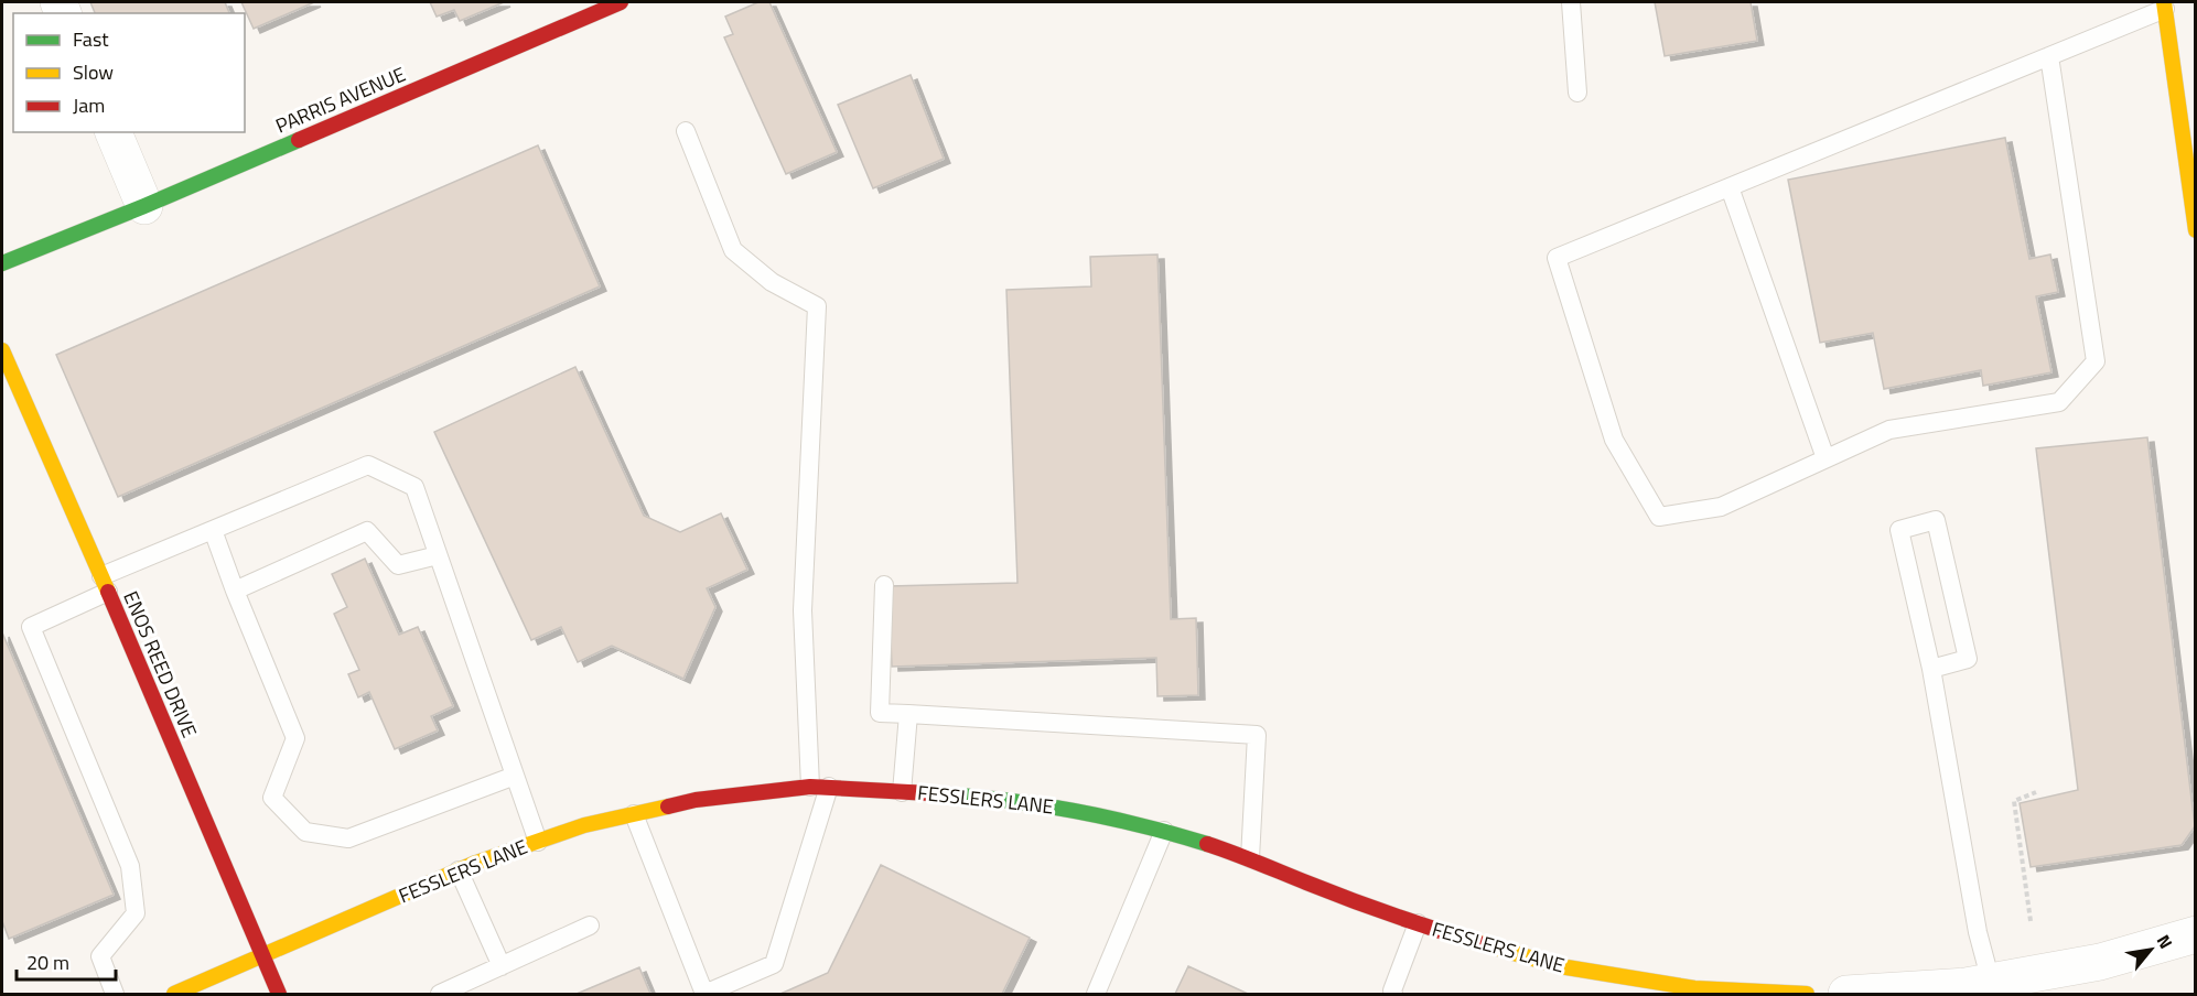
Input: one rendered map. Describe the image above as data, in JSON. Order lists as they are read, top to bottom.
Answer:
{
  "streets": {
    "street": ["PARRIS AVENUE", "ENOS REED DRIVE", "FESSLERS LANE"]
  },
  "crossings": [
    ["ENOS REED DRIVE", "FESSLERS LANE"]
  ],
  "legend": ["Fast", "Slow", "Jam"],
  "scale_bar": "20 m",
  "north": "top right"
}
